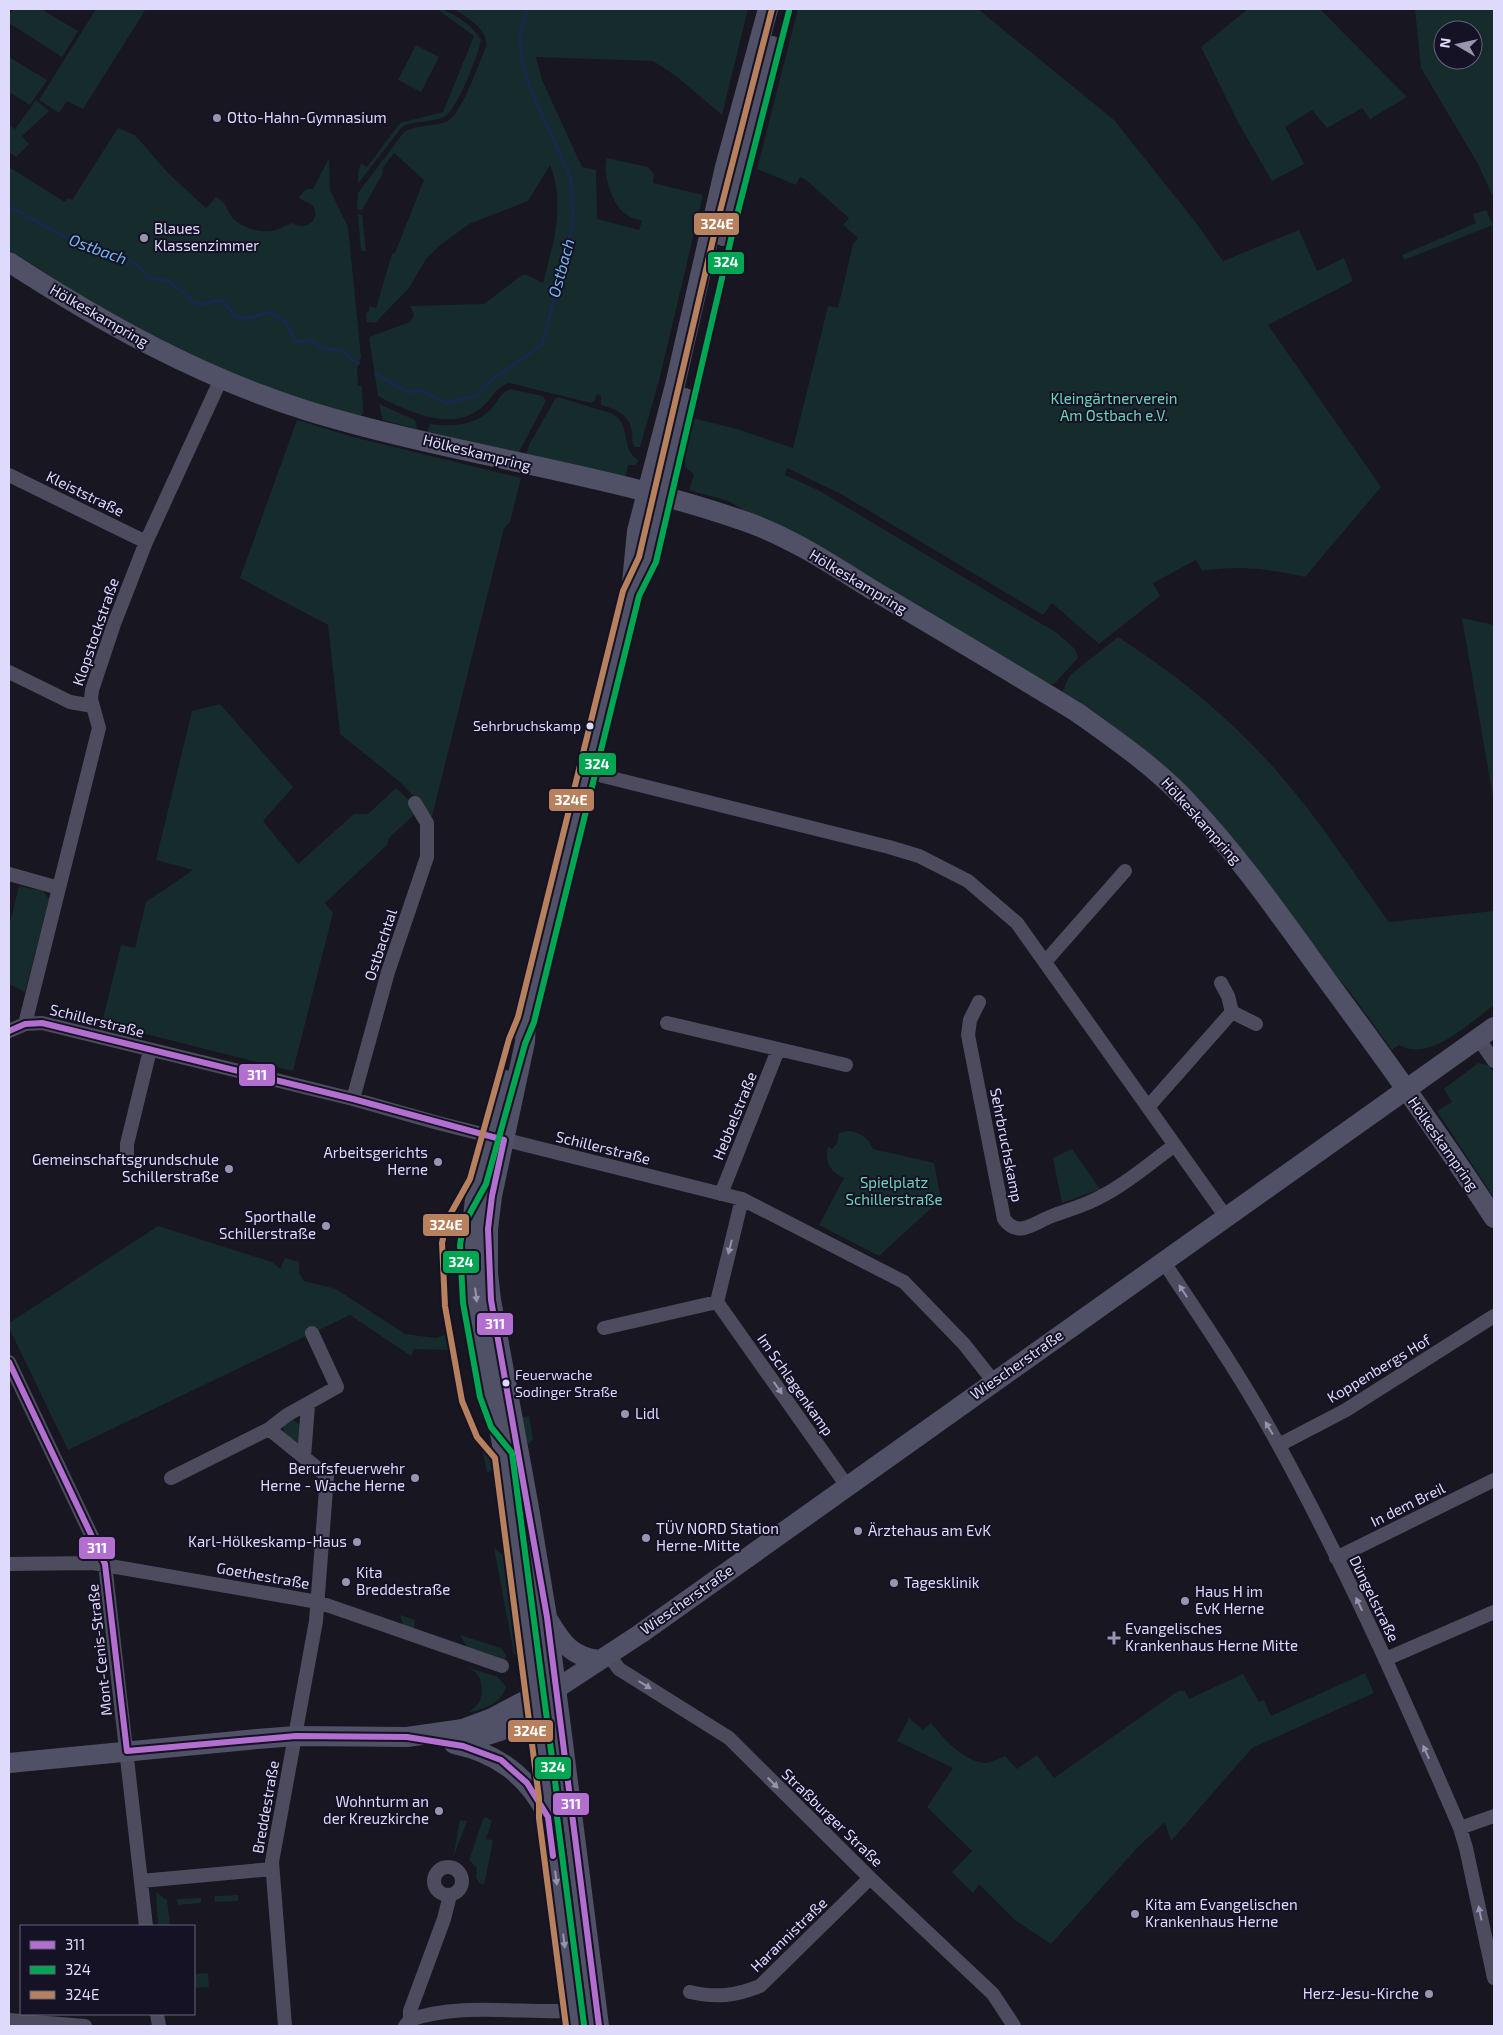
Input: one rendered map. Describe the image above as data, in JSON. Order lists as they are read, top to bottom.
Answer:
{
  "streets": {
    "main road": ["Hölkeskampring", "Wiescherstraße"],
    "street": [
      "Kleiststraße",
      "Klopstockstraße",
      "Ostbachtal",
      "Schillerstraße",
      "Hebbelstraße",
      "Sehrbruchskamp",
      "Koppenbergs Hof",
      "Im Schlagenkamp",
      "In dem Breil",
      "Goethestraße",
      "Düngelstraße",
      "Mont-Cenis-Straße",
      "Breddestraße",
      "Straßburger Straße",
      "Harannistraße"
    ]
  },
  "crossings": [
    ["Hölkeskampring", "Klopstockstraße"],
    ["Hölkeskampring", "Wiescherstraße"],
    ["Kleiststraße", "Klopstockstraße"],
    ["Klopstockstraße", "Schillerstraße"],
    ["Ostbachtal", "Schillerstraße"],
    ["Schillerstraße", "Hebbelstraße"],
    ["Schillerstraße", "Wiescherstraße"],
    ["Wiescherstraße", "Im Schlagenkamp"],
    ["Wiescherstraße", "Düngelstraße"],
    ["Wiescherstraße", "Straßburger Straße"],
    ["Koppenbergs Hof", "Düngelstraße"],
    ["In dem Breil", "Düngelstraße"],
    ["Goethestraße", "Mont-Cenis-Straße"],
    ["Goethestraße", "Breddestraße"],
    ["Straßburger Straße", "Harannistraße"]
  ],
  "one_way": ["Im Schlagenkamp", "Düngelstraße", "Straßburger Straße"],
  "water": ["Ostbach"],
  "parks": ["Kleingärtnerverein Am Ostbach e.V.", "Spielplatz Schillerstraße"],
  "places": {
    "other": [
      "Otto-Hahn-Gymnasium",
      "Blaues Klassenzimmer",
      "Sehrbruchskamp",
      "Arbeitsgerichts Herne",
      "Gemeinschaftsgrundschule Schillerstraße",
      "Sporthalle Schillerstraße",
      "Feuerwache Sodinger Straße",
      "Lidl",
      "Berufsfeuerwehr Herne - Wache Herne",
      "Ärztehaus am EvK",
      "TÜV NORD Station Herne-Mitte",
      "Karl-Hölkeskamp-Haus",
      "Kita Breddestraße",
      "Tagesklinik",
      "Haus H im EvK Herne",
      "Wohnturm an der Kreuzkirche",
      "Kita am Evangelischen Krankenhaus Herne",
      "Herz-Jesu-Kirche"
    ],
    "health": ["Evangelisches Krankenhaus Herne Mitte"]
  },
  "lines": ["transit line 324E", "transit line 324", "transit line 311"],
  "legend": ["311", "324", "324E"],
  "north": "left"
}
